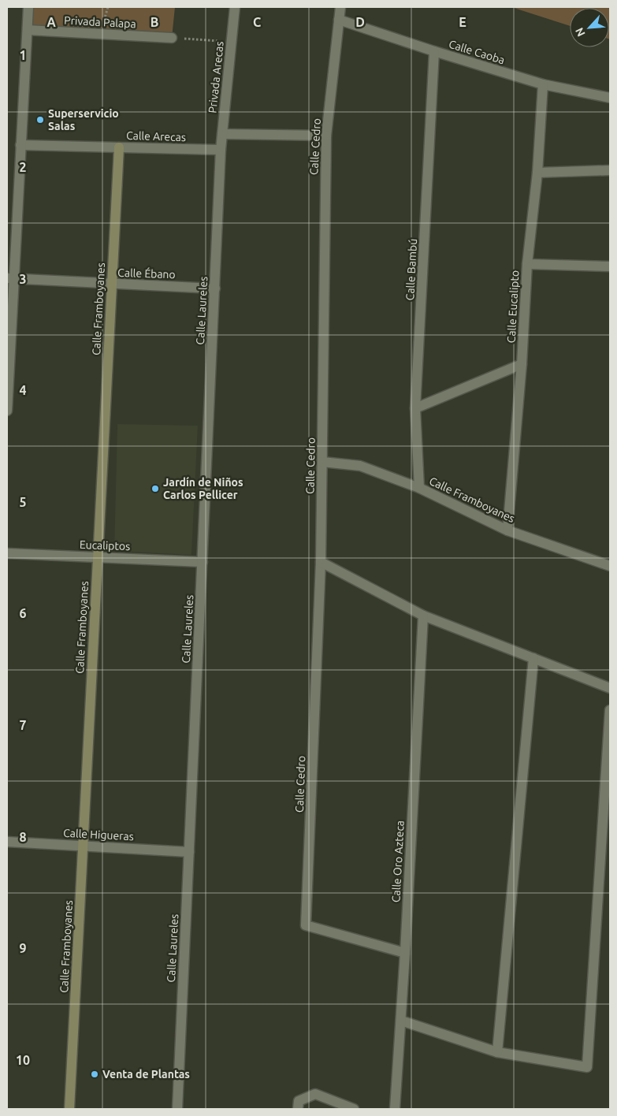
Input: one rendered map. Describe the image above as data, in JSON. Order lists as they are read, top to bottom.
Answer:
{
  "streets": {
    "street": [
      "Privada Palapa",
      "Calle Caoba",
      "Privada Arecas",
      "Calle Arecas",
      "Calle Cedro",
      "Calle Bambú",
      "Calle Ébano",
      "Calle Eucalipto",
      "Calle Framboyanes",
      "Calle Laureles",
      "Eucaliptos",
      "Calle Higueras",
      "Calle Oro Azteca"
    ]
  },
  "crossings": [
    ["Calle Caoba", "Calle Cedro"],
    ["Calle Caoba", "Calle Bambú"],
    ["Calle Caoba", "Calle Eucalipto"],
    ["Privada Arecas", "Calle Arecas"],
    ["Privada Arecas", "Calle Laureles"],
    ["Calle Arecas", "Calle Framboyanes"],
    ["Calle Arecas", "Calle Laureles"],
    ["Calle Cedro", "Calle Framboyanes"],
    ["Calle Cedro", "Calle Oro Azteca"],
    ["Calle Bambú", "Calle Framboyanes"],
    ["Calle Ébano", "Calle Framboyanes"],
    ["Calle Ébano", "Calle Laureles"],
    ["Calle Eucalipto", "Calle Framboyanes"],
    ["Calle Framboyanes", "Eucaliptos"],
    ["Calle Framboyanes", "Calle Higueras"],
    ["Calle Laureles", "Eucaliptos"],
    ["Calle Laureles", "Calle Higueras"]
  ],
  "places": ["Superservicio Salas", "Jardín de Niños Carlos Pellicer", "Venta de Plantas"],
  "north": "bottom left",
  "grid": {
    "columns": [
      "A",
      "B",
      "C",
      "D",
      "E"
    ],
    "rows": [
      "1",
      "2",
      "3",
      "4",
      "5",
      "6",
      "7",
      "8",
      "9",
      "10"
    ]
  }
}
